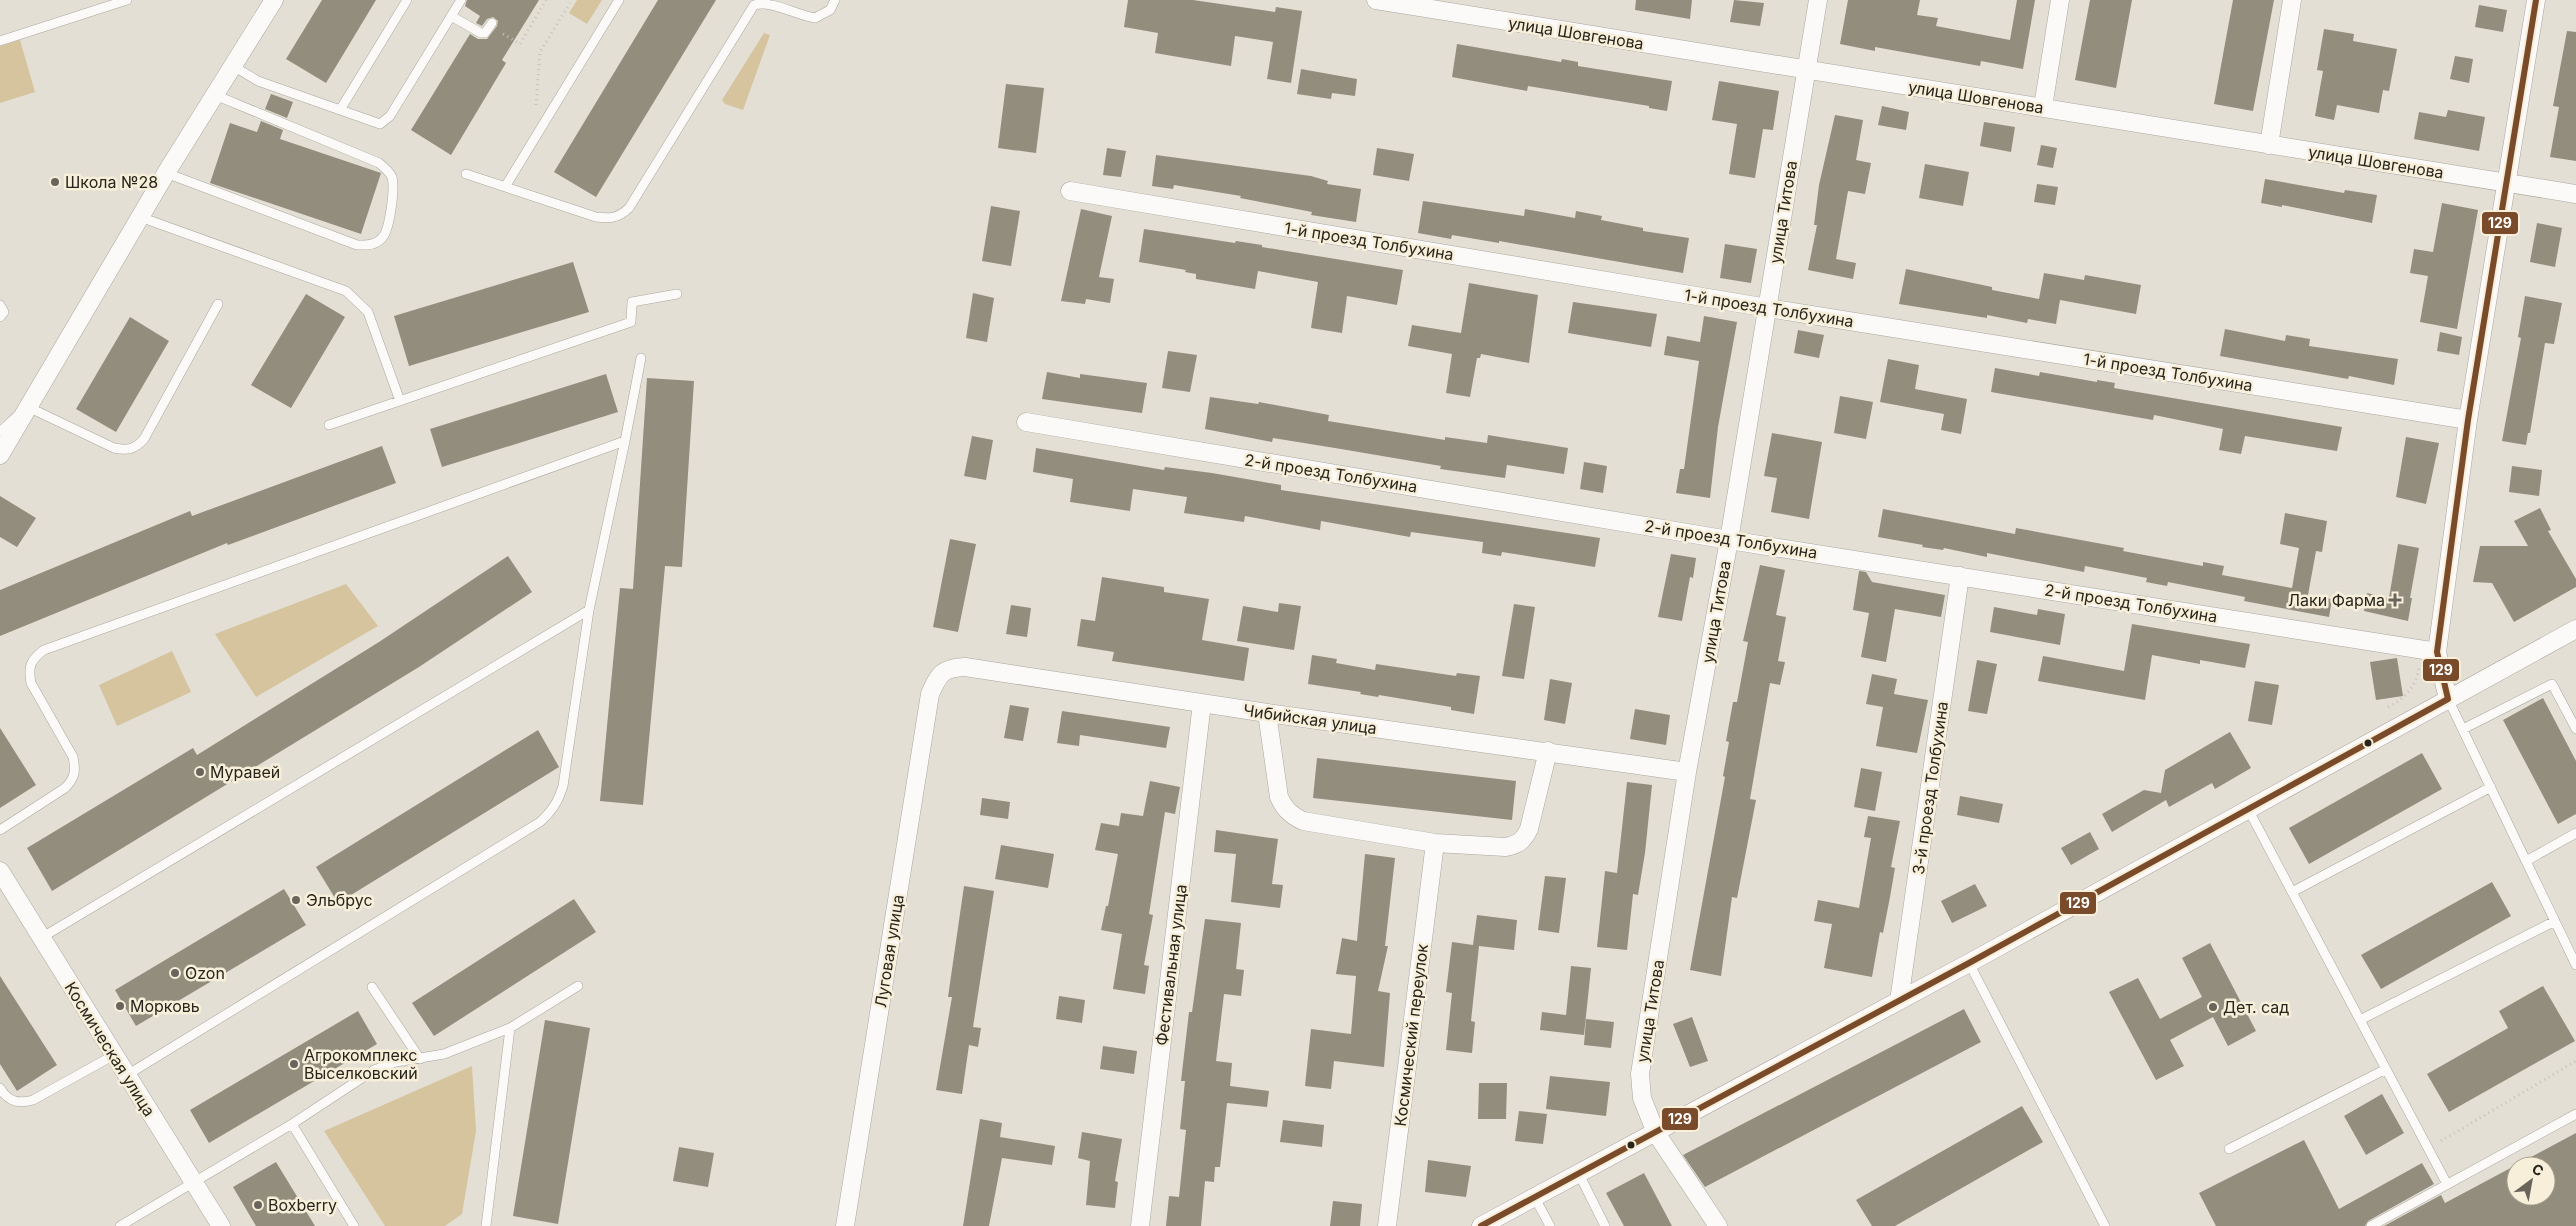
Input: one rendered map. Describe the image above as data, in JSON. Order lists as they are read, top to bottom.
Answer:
{
  "streets": {
    "street": [
      "улица Шовгенова",
      "улица Титова",
      "1-й проезд Толбухина",
      "2-й проезд Толбухина",
      "Чибийская улица",
      "3-й проезд Толбухина",
      "Луговая улица",
      "Фестивальная улица",
      "Космический переулок",
      "Космическая улица"
    ]
  },
  "crossings": [
    ["улица Шовгенова", "улица Титова"],
    ["улица Титова", "1-й проезд Толбухина"],
    ["улица Титова", "2-й проезд Толбухина"],
    ["улица Титова", "Чибийская улица"],
    ["2-й проезд Толбухина", "3-й проезд Толбухина"],
    ["Чибийская улица", "Луговая улица"],
    ["Чибийская улица", "Фестивальная улица"]
  ],
  "places": {
    "other": [
      "Школа №28",
      "Муравей",
      "Эльбрус",
      "Ozon",
      "Морковь",
      "Дет. сад",
      "Агрокомплекс Выселковский",
      "Boxberry"
    ],
    "health": ["Лаки Фарма"]
  },
  "lines": ["transit line 129"],
  "north": "top right"
}
